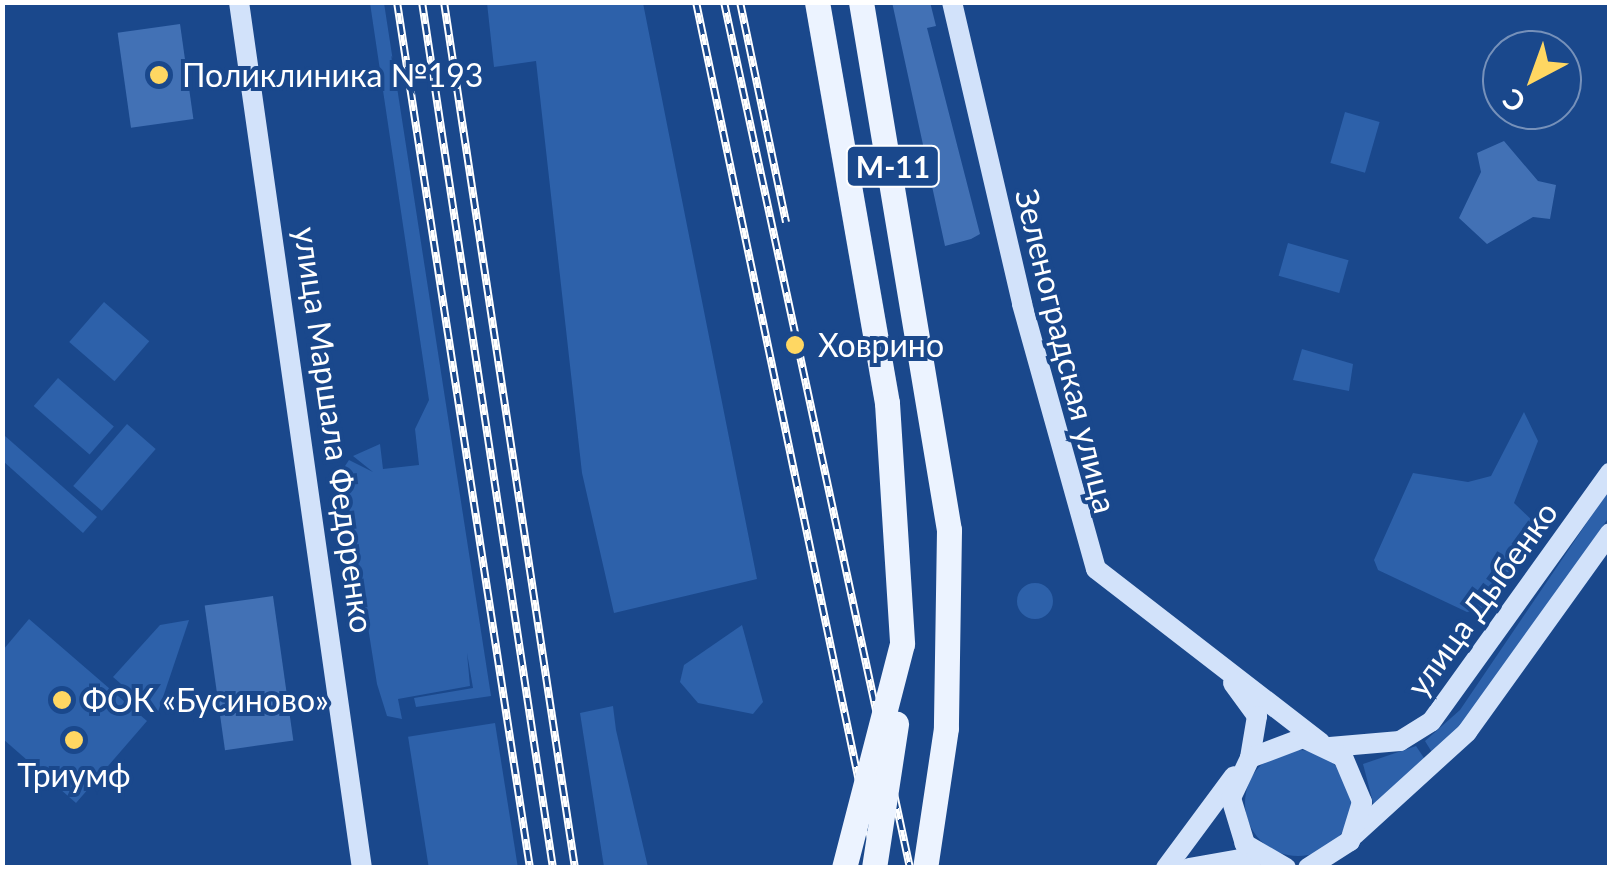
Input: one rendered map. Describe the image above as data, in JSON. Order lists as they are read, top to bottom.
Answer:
{
  "streets": {
    "main road": ["М-11"],
    "street": ["Зеленоградская улица", "улица Маршала Федоренко", "улица Дыбенко"]
  },
  "crossings": [
    ["Зеленоградская улица", "улица Дыбенко"]
  ],
  "places": [
    "Поликлиника №193",
    "Ховрино",
    "ФОК «Бусиново»",
    "Триумф"
  ],
  "north": "bottom left"
}
